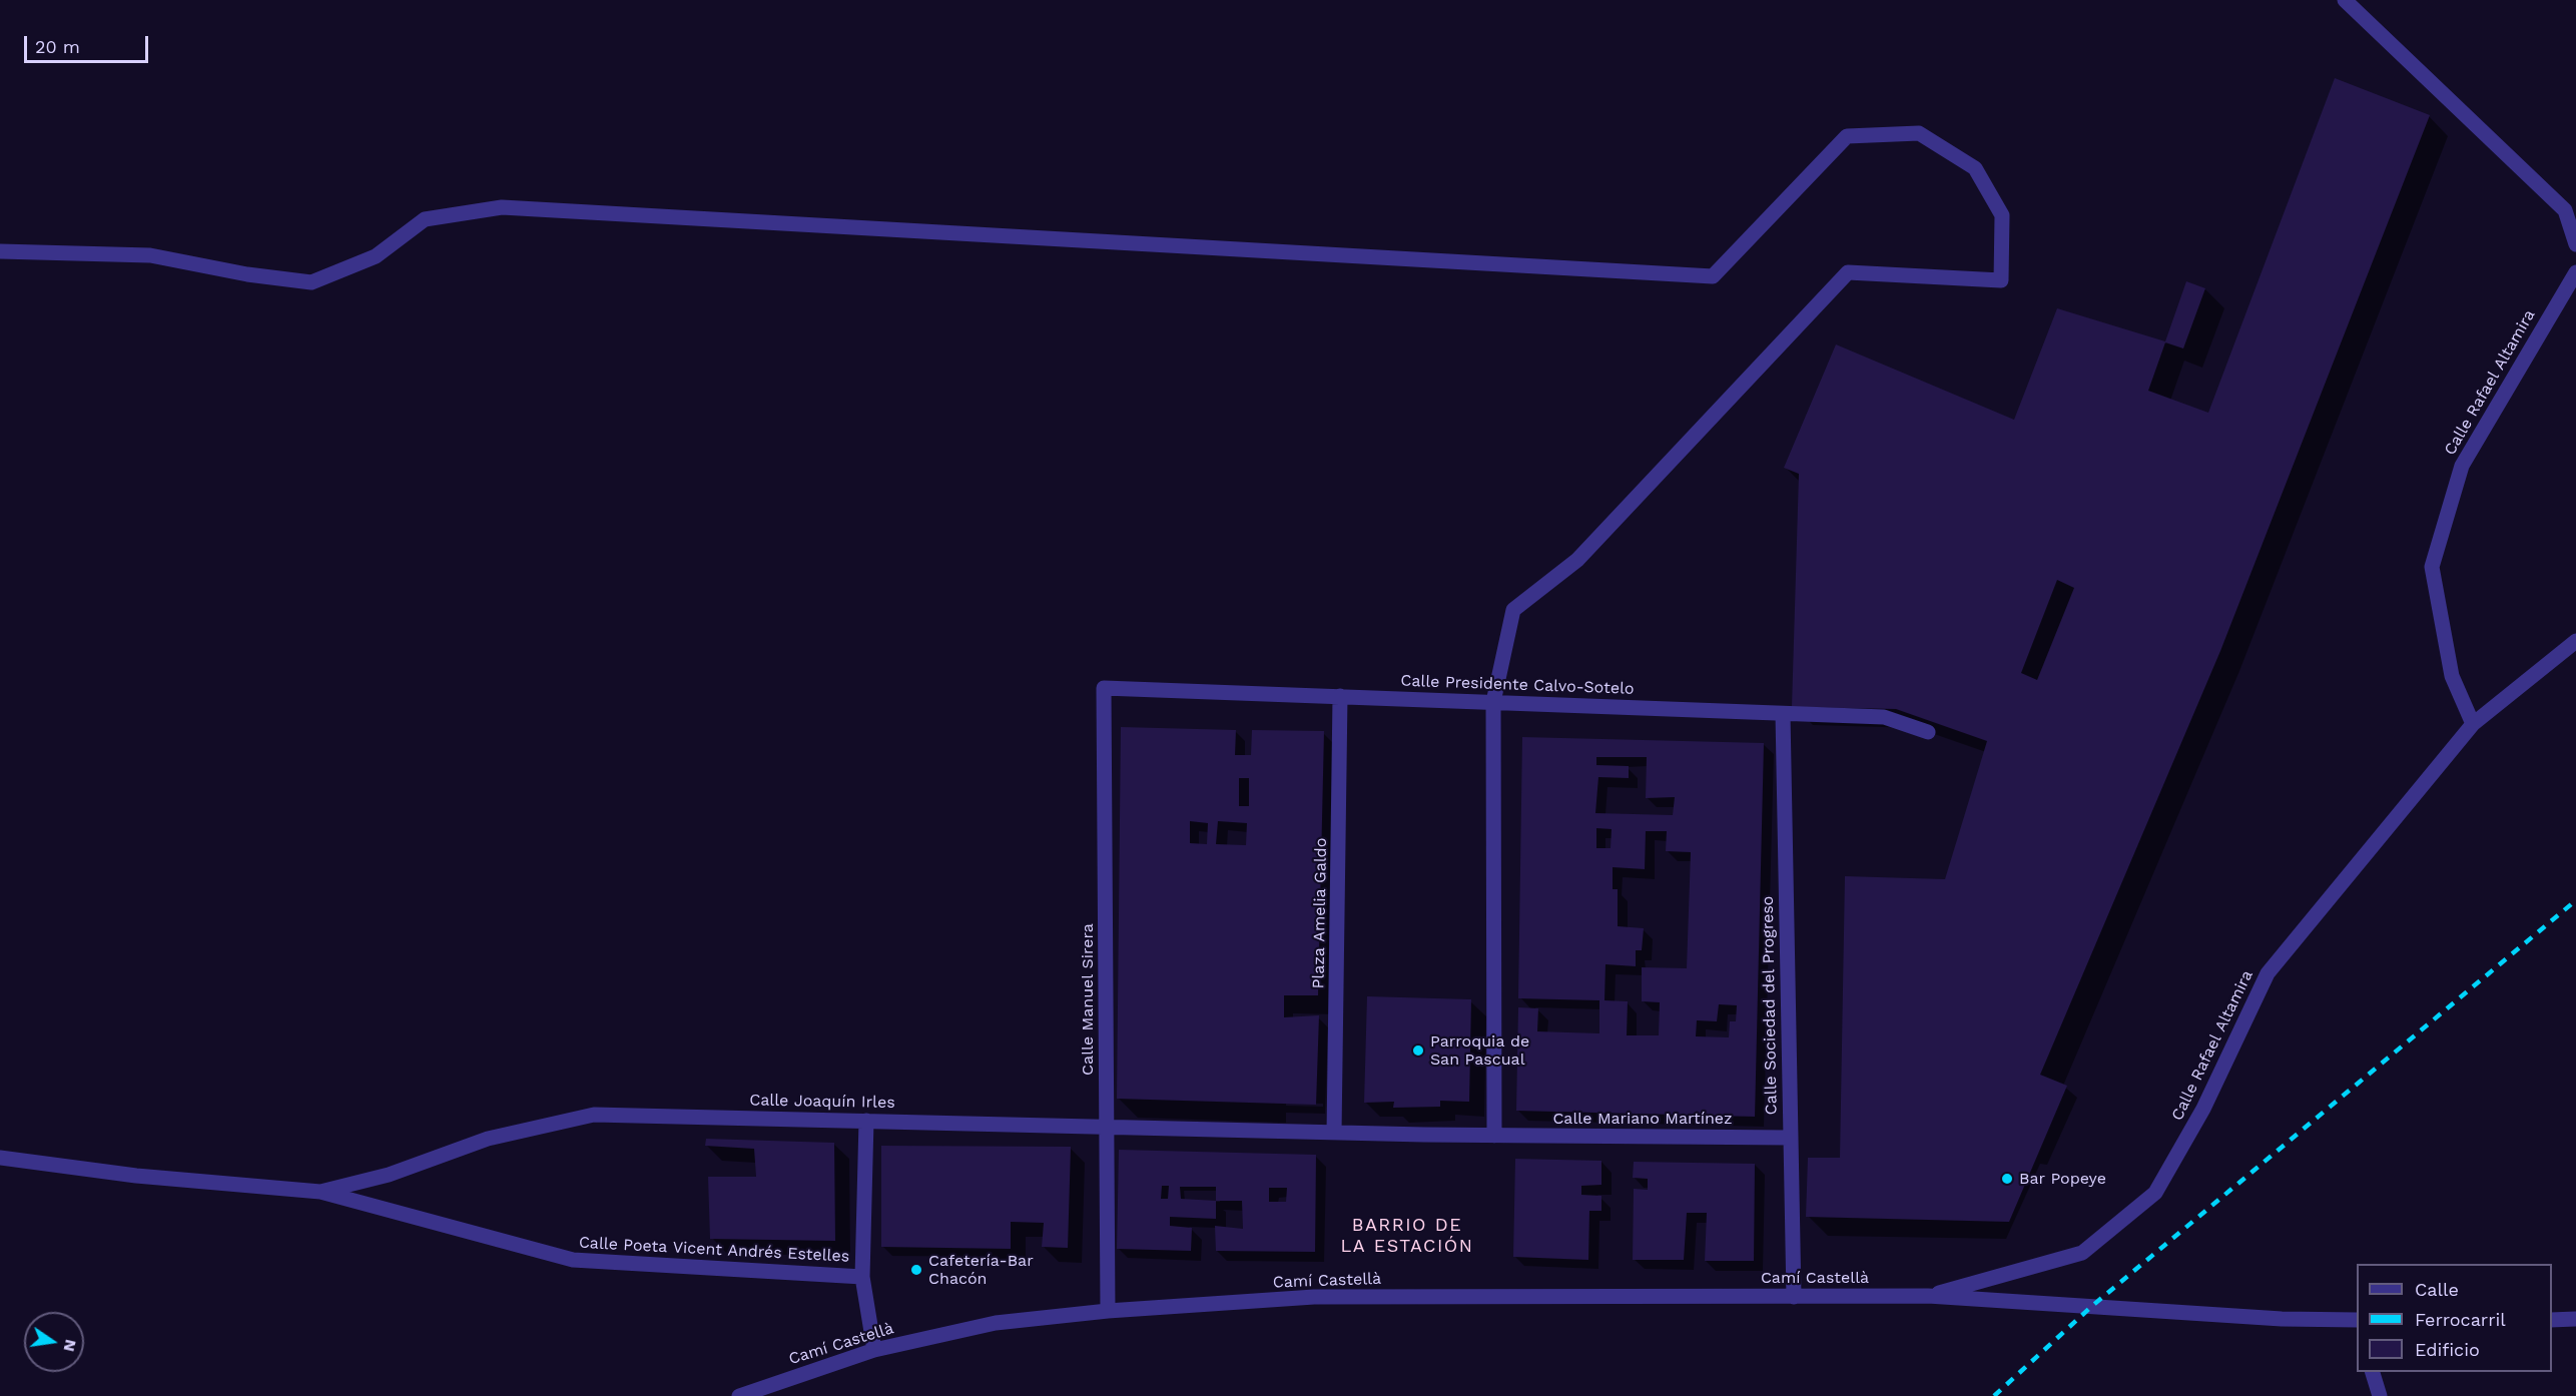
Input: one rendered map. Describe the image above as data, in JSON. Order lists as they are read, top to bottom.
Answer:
{
  "streets": {
    "street": [
      "Calle Rafael Altamira",
      "Calle Presidente Calvo-Sotelo",
      "Plaza Amelia Galdo",
      "Calle Manuel Sirera",
      "Calle Sociedad del Progreso",
      "Calle Joaquín Irles",
      "Calle Mariano Martínez",
      "Calle Poeta Vicent Andrés Estelles",
      "Camí Castellà"
    ]
  },
  "crossings": [
    ["Calle Rafael Altamira", "Camí Castellà"],
    ["Calle Presidente Calvo-Sotelo", "Plaza Amelia Galdo"],
    ["Calle Presidente Calvo-Sotelo", "Calle Manuel Sirera"],
    ["Calle Presidente Calvo-Sotelo", "Calle Sociedad del Progreso"],
    ["Plaza Amelia Galdo", "Calle Joaquín Irles"],
    ["Plaza Amelia Galdo", "Calle Mariano Martínez"],
    ["Calle Manuel Sirera", "Calle Joaquín Irles"],
    ["Calle Manuel Sirera", "Camí Castellà"],
    ["Calle Sociedad del Progreso", "Calle Mariano Martínez"],
    ["Calle Sociedad del Progreso", "Camí Castellà"],
    ["Calle Joaquín Irles", "Calle Mariano Martínez"],
    ["Calle Joaquín Irles", "Calle Poeta Vicent Andrés Estelles"]
  ],
  "districts": ["BARRIO DE LA ESTACIÓN"],
  "places": ["Parroquia de San Pascual", "Bar Popeye", "Cafetería-Bar Chacón"],
  "legend": ["Calle", "Ferrocarril", "Edificio"],
  "scale_bar": "20 m",
  "north": "right"
}
